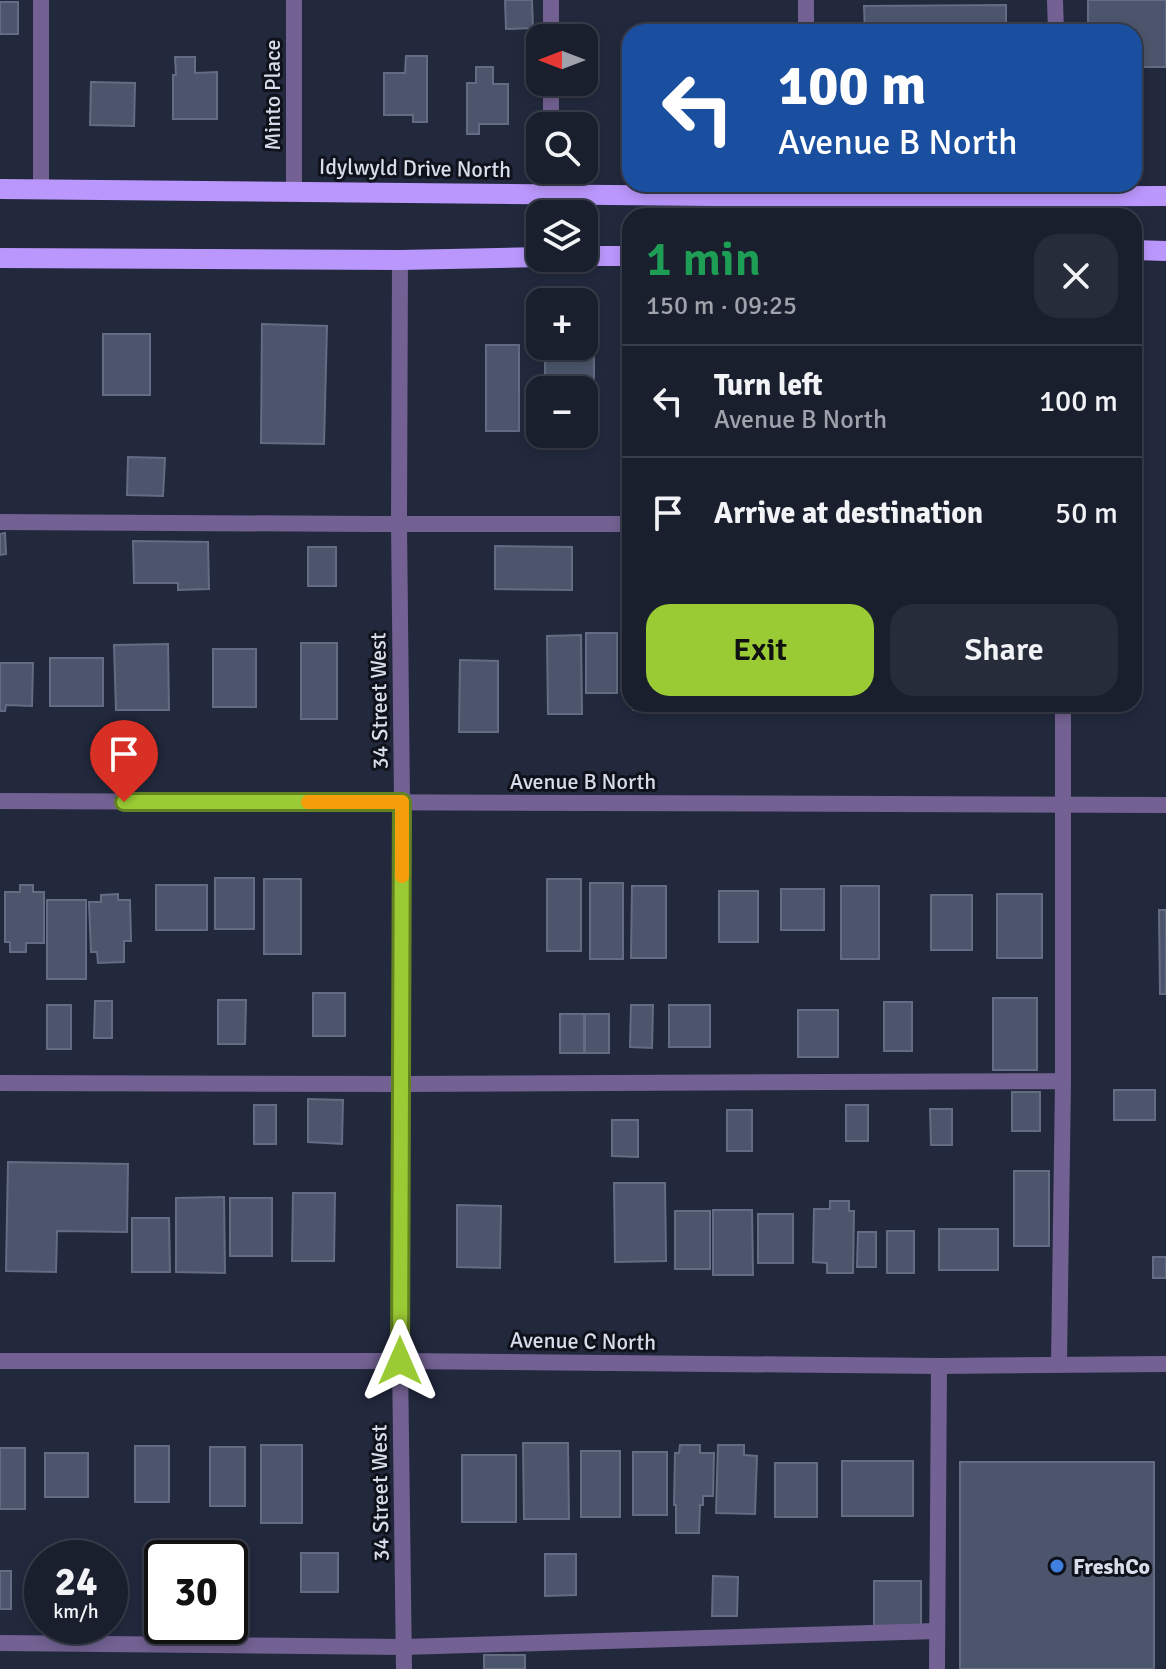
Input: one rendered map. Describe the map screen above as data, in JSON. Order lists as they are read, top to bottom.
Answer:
{
  "streets": {
    "main road": ["Idylwyld Drive North"],
    "street": [
      "Minto Place",
      "34 Street West",
      "Avenue B North",
      "Avenue C North"
    ]
  },
  "crossings": [
    ["Minto Place", "Idylwyld Drive North"],
    ["34 Street West", "Avenue B North"],
    ["34 Street West", "Avenue C North"]
  ],
  "places": ["FreshCo"],
  "north": "left",
  "page": {
    "map_buttons": ["+", "−"],
    "turn": ["100 m", "Avenue B North"],
    "heading": ["1 min", "150 m · 09:25"],
    "list": [
      {
        "name": "Turn left",
        "note": "Avenue B North",
        "value": "100 m"
      },
      {
        "name": "Arrive at destination",
        "value": "50 m"
      }
    ],
    "buttons": ["Exit", "Share"],
    "speed": "24 km/h",
    "limit": "30"
  }
}
